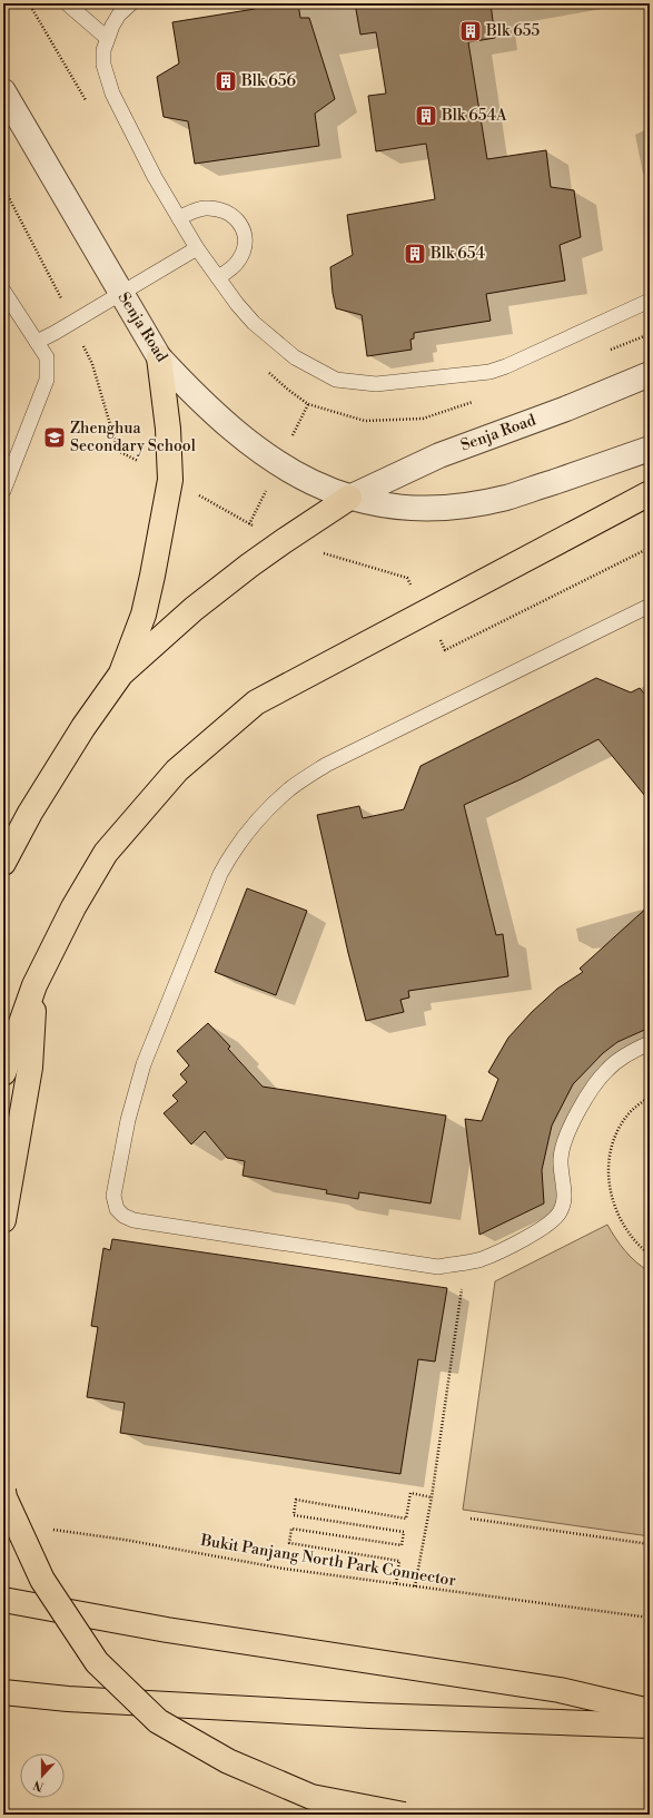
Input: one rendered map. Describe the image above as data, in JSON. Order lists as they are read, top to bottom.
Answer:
{
  "streets": {
    "street": ["Senja Road"],
    "path": ["Bukit Panjang North Park Connector"]
  },
  "places": {
    "building": [
      "Blk 655",
      "Blk 656",
      "Blk 654A",
      "Blk 654"
    ],
    "school or university": ["Zhenghua Secondary School"]
  },
  "north": "bottom"
}
